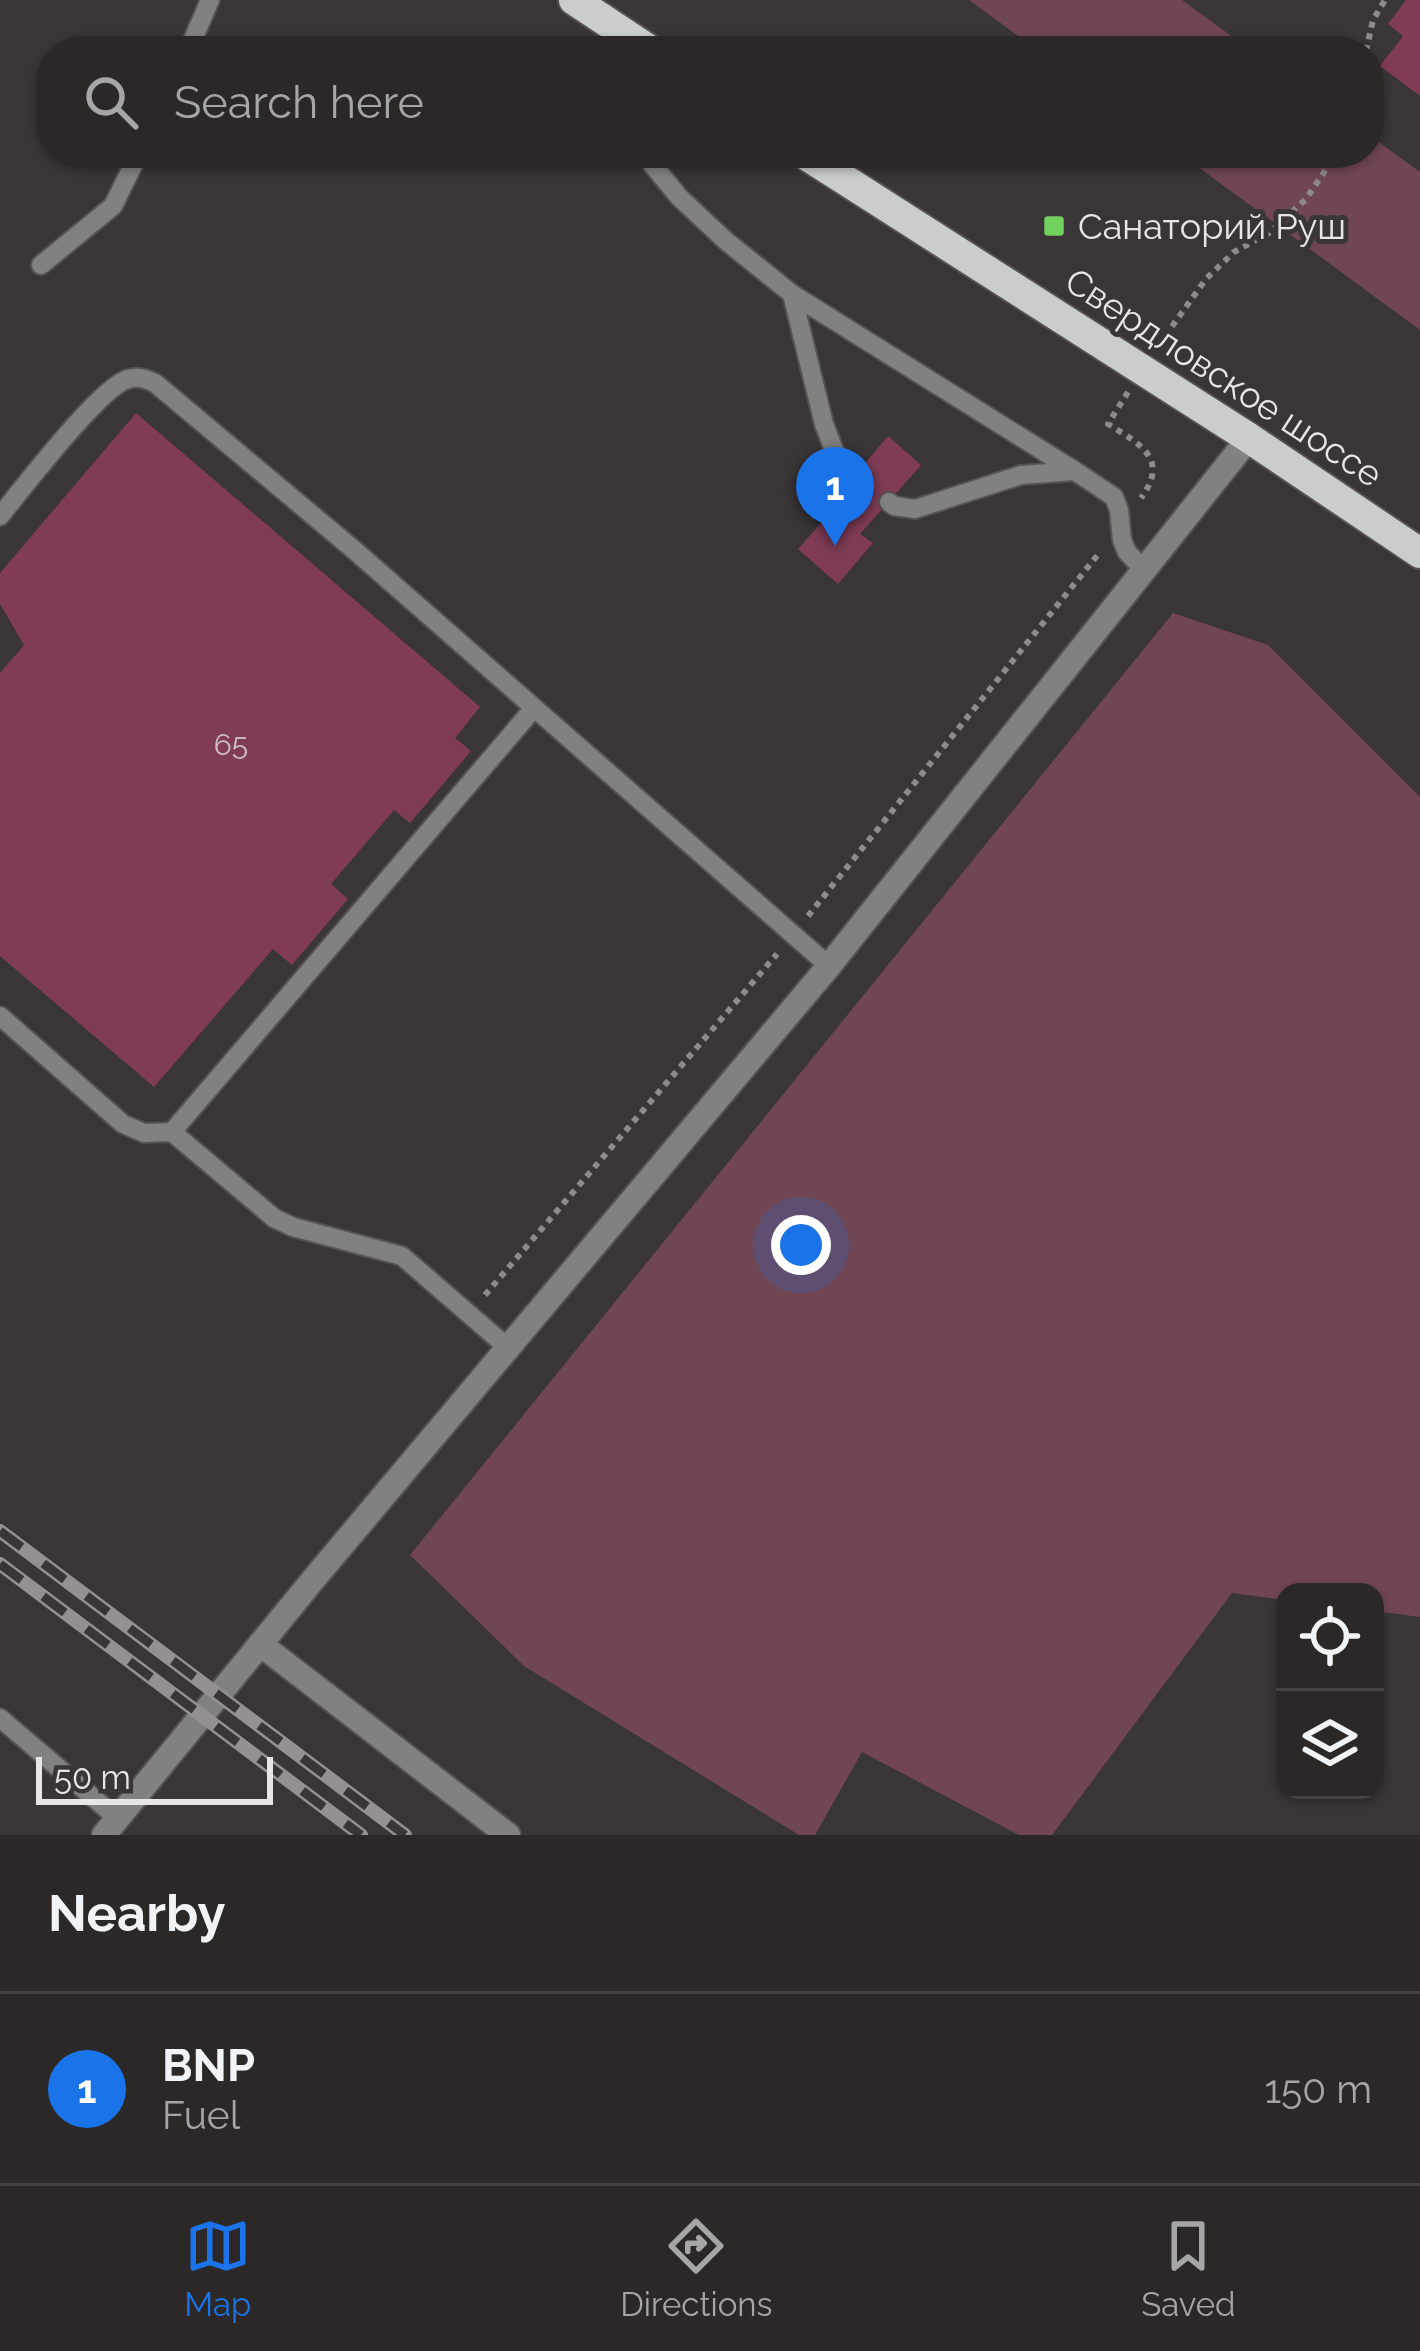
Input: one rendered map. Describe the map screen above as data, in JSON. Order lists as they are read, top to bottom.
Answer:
{
  "streets": {
    "main road": ["Свердловское шоссе"]
  },
  "places": {
    "transit": ["Санаторий Руш"]
  },
  "house_numbers": ["65"],
  "scale_bar": "50 m",
  "page": {
    "search": "Search here",
    "pins": "1",
    "scale": "50 m",
    "heading": "Nearby",
    "list": [
      {
        "mark": "1",
        "name": "BNP",
        "note": "Fuel",
        "value": "150 m"
      }
    ],
    "nav": ["Map", "Directions", "Saved"]
  }
}
